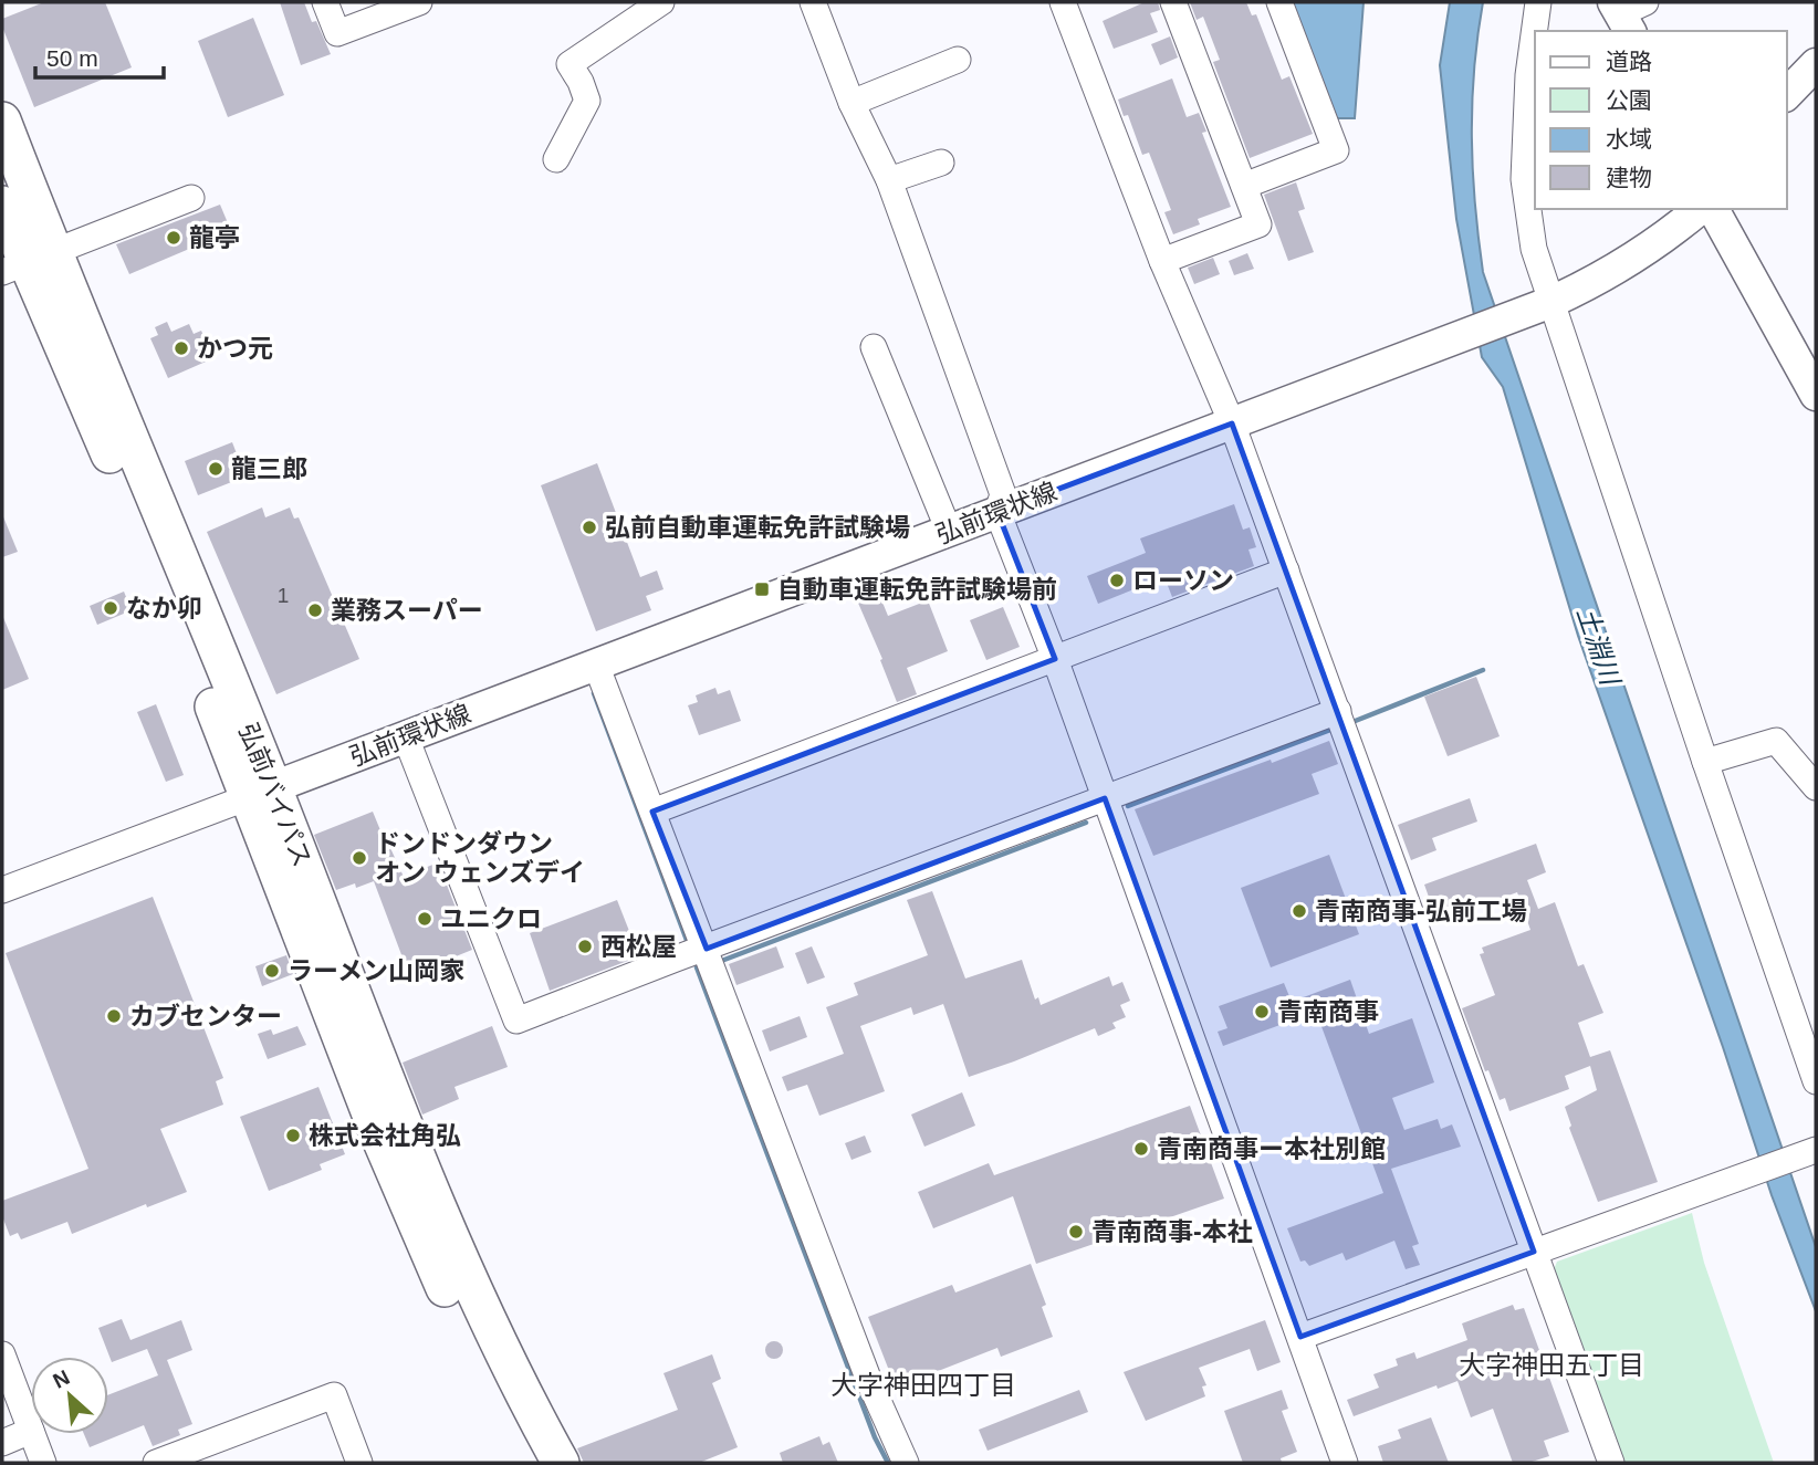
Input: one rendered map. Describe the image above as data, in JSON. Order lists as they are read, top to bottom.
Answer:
{
  "streets": {
    "highway": ["弘前バイパス"],
    "main road": ["弘前環状線"]
  },
  "crossings": [
    ["弘前環状線", "弘前バイパス"]
  ],
  "districts": ["大字神田五丁目", "大字神田四丁目"],
  "water": ["土淵川"],
  "places": {
    "other": [
      "龍亭",
      "かつ元",
      "龍三郎",
      "弘前自動車運転免許試験場",
      "ローソン",
      "なか卯",
      "業務スーパー",
      "ドンドンダウン オン ウェンズデイ",
      "青南商事-弘前工場",
      "ユニクロ",
      "西松屋",
      "ラーメン山岡家",
      "青南商事",
      "カブセンター",
      "株式会社角弘",
      "青南商事ー本社別館",
      "青南商事-本社"
    ],
    "transit": ["自動車運転免許試験場前"]
  },
  "house_numbers": ["1"],
  "legend": [
    "道路",
    "公園",
    "水域",
    "建物"
  ],
  "scale_bar": "50 m",
  "north": "top left"
}
